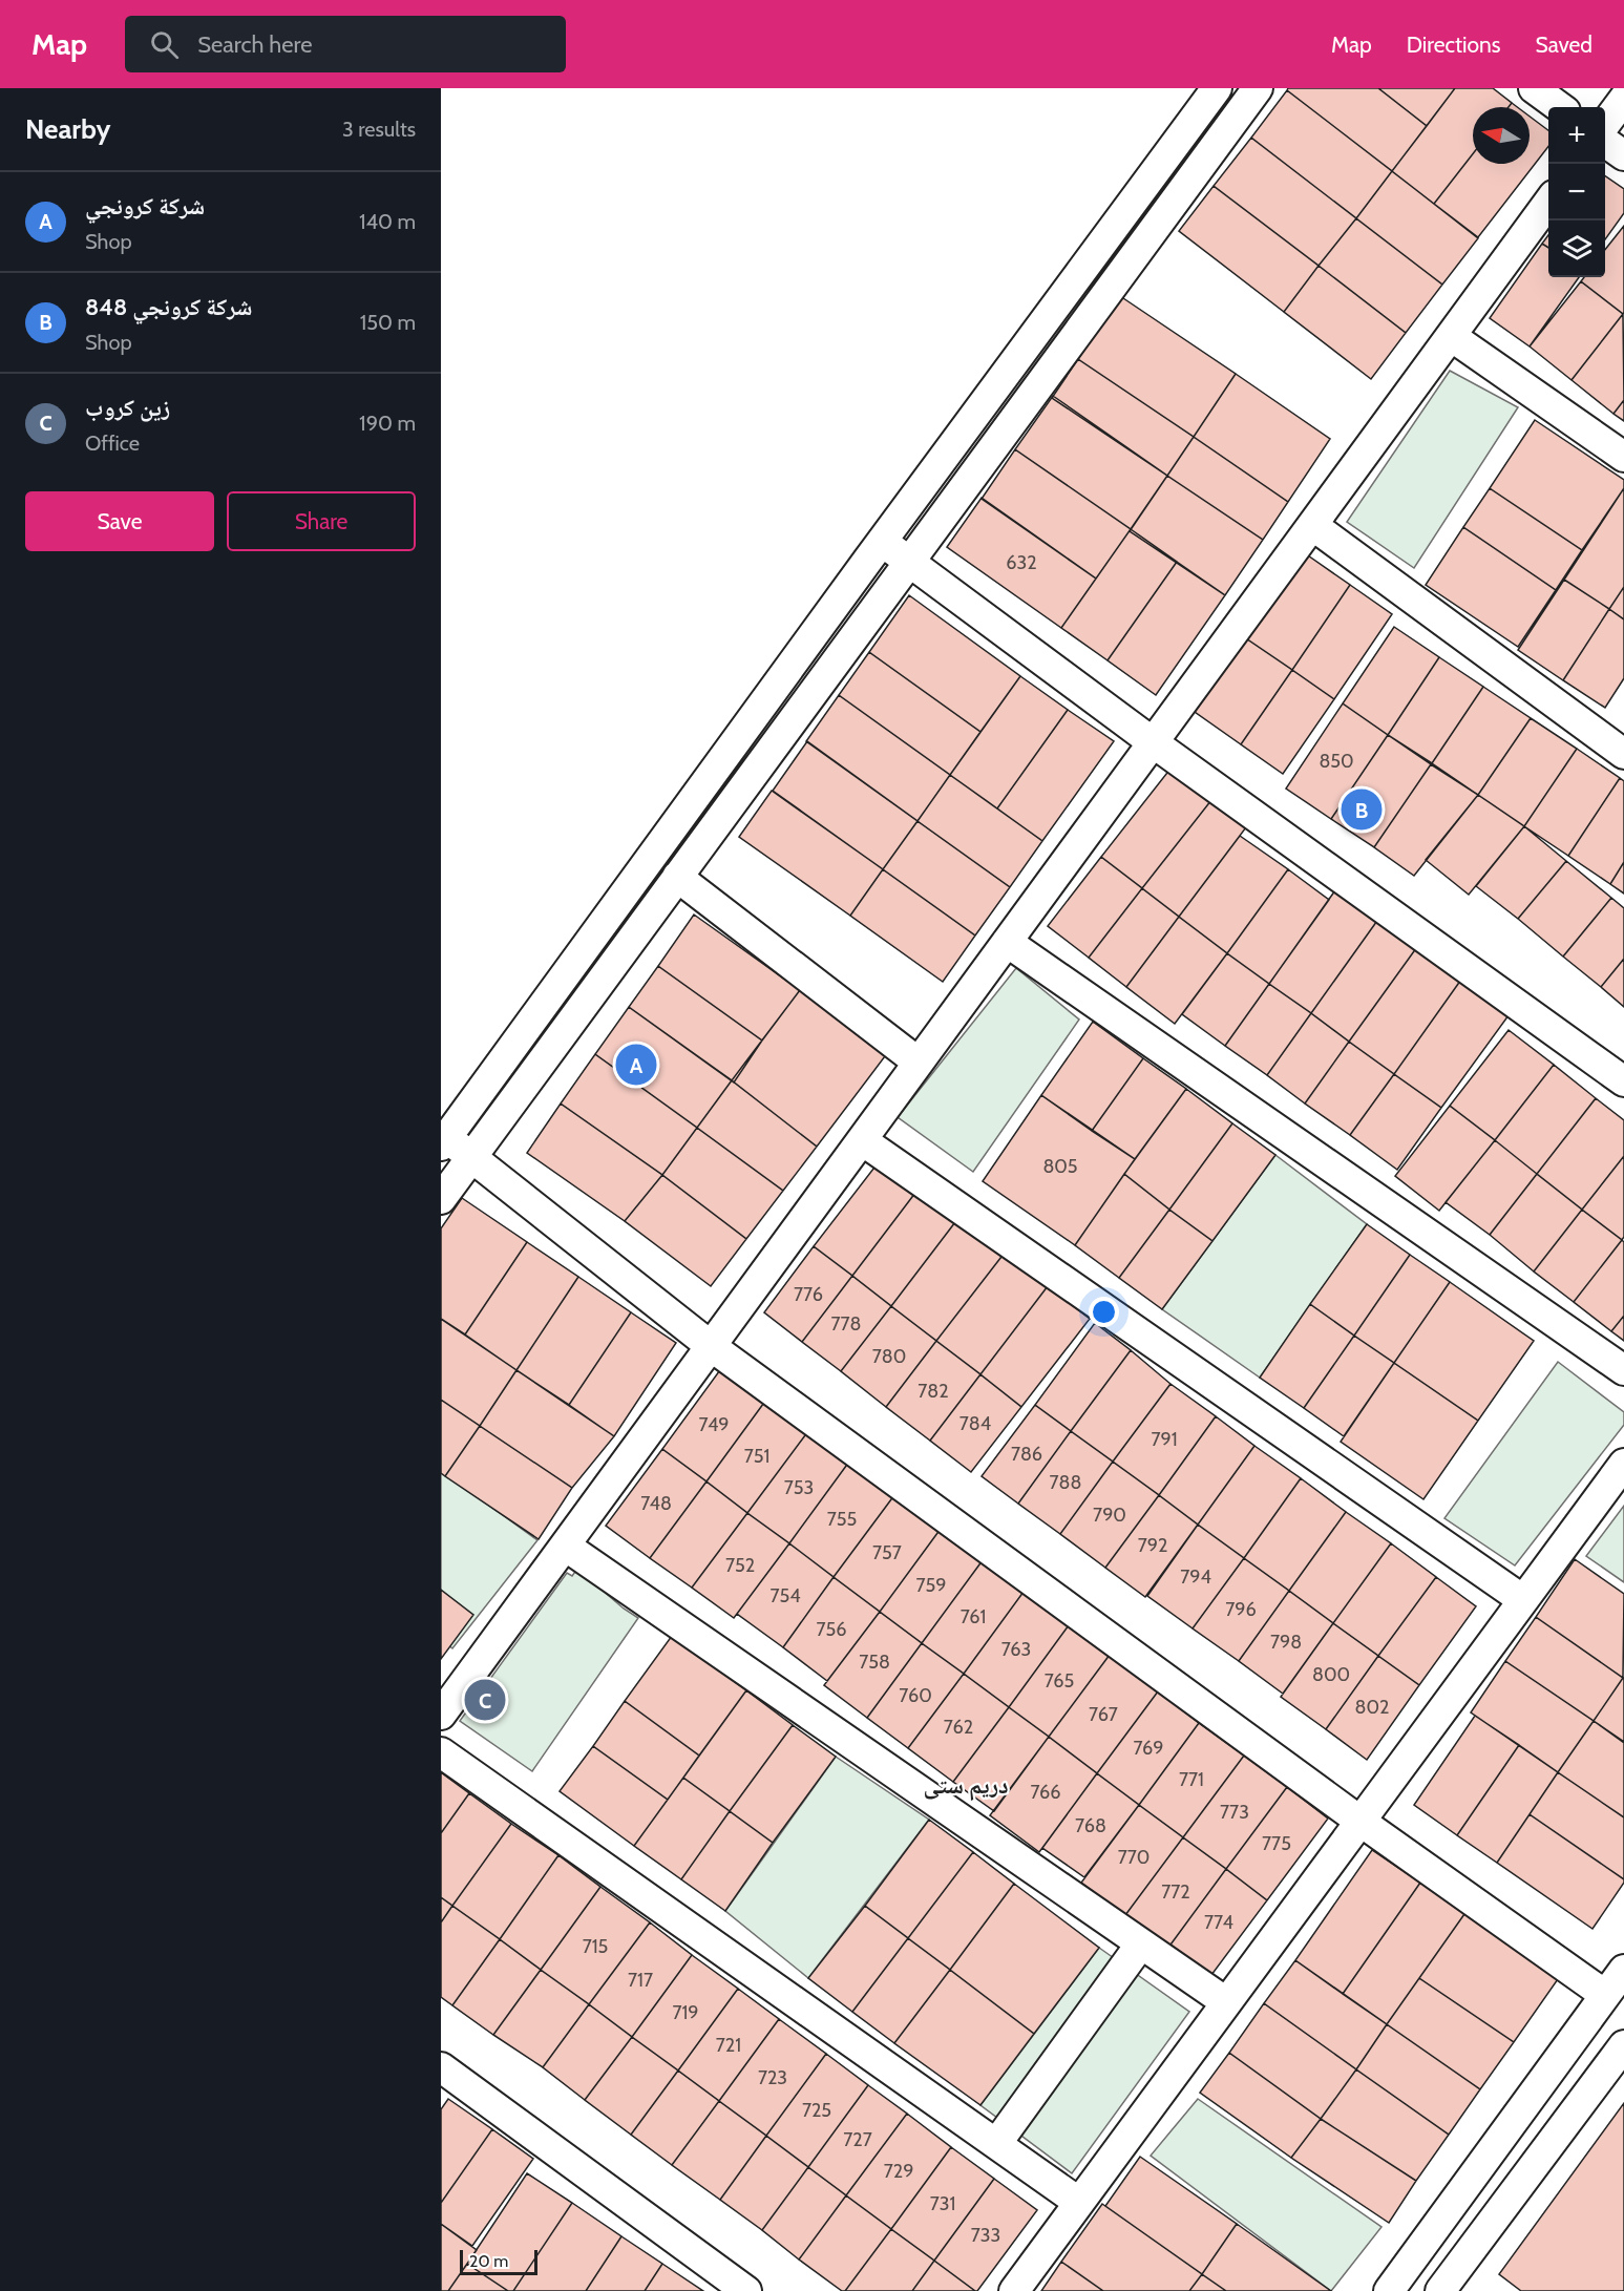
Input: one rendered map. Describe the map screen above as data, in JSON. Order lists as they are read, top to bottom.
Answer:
{
  "districts": ["دریم ستی"],
  "house_numbers": [
    "632",
    "850",
    "805",
    "776",
    "778",
    "780",
    "782",
    "784",
    "749",
    "791",
    "786",
    "751",
    "788",
    "753",
    "748",
    "790",
    "755",
    "792",
    "757",
    "752",
    "794",
    "759",
    "754",
    "796",
    "761",
    "756",
    "798",
    "763",
    "758",
    "800",
    "765",
    "760",
    "802",
    "767",
    "762",
    "769",
    "771",
    "766",
    "773",
    "768",
    "775",
    "770",
    "772",
    "774",
    "715",
    "717",
    "719",
    "721",
    "723",
    "725",
    "727",
    "729",
    "731",
    "733"
  ],
  "scale_bar": "20 m",
  "north": "left",
  "page": {
    "header": "Map",
    "search": "Search here",
    "nav": ["Map", "Directions", "Saved"],
    "heading": ["Nearby", "3 results"],
    "map_buttons": ["+", "−"],
    "list": [
      {
        "mark": "A",
        "name": "شركة كرونجي",
        "note": "Shop",
        "value": "140 m"
      },
      {
        "mark": "B",
        "name": "شركة كرونجي 848",
        "note": "Shop",
        "value": "150 m"
      },
      {
        "mark": "C",
        "name": "زين كروب",
        "note": "Office",
        "value": "190 m"
      }
    ],
    "buttons": ["Save", "Share"],
    "pins": ["B", "A", "C"],
    "scale": "20 m"
  }
}
